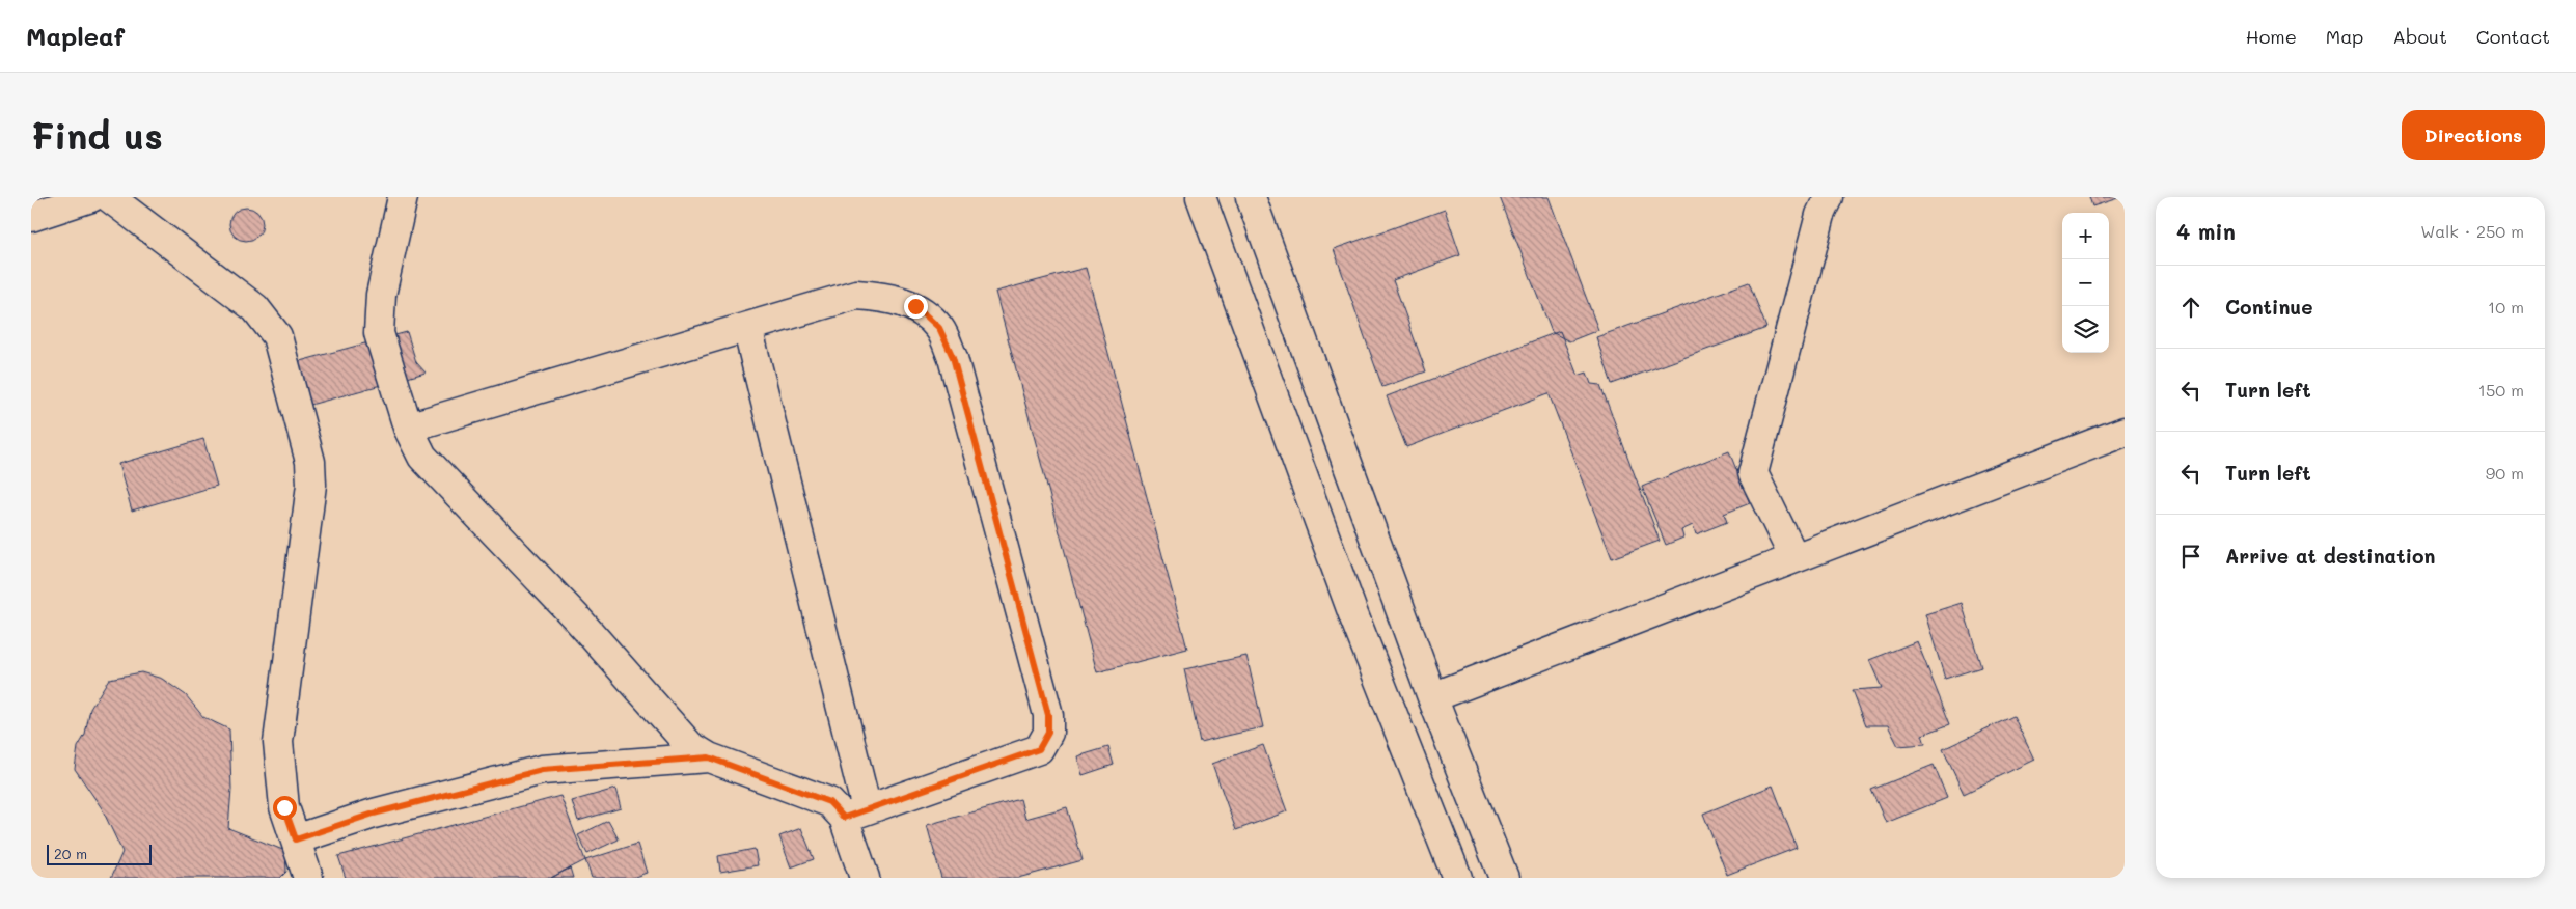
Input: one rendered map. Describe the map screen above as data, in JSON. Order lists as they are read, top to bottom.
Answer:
{
  "scale_bar": "20 m",
  "page": {
    "header": "Mapleaf",
    "nav": [
      "Home",
      "Map",
      "About",
      "Contact"
    ],
    "buttons": "Directions",
    "title": "Find us",
    "heading": ["4 min", "Walk · 250 m"],
    "map_buttons": ["+", "−"],
    "list": [
      ["Continue", "10 m"],
      ["Turn left", "150 m"],
      ["Turn left", "90 m"],
      "Arrive at destination"
    ],
    "scale": "20 m"
  }
}
